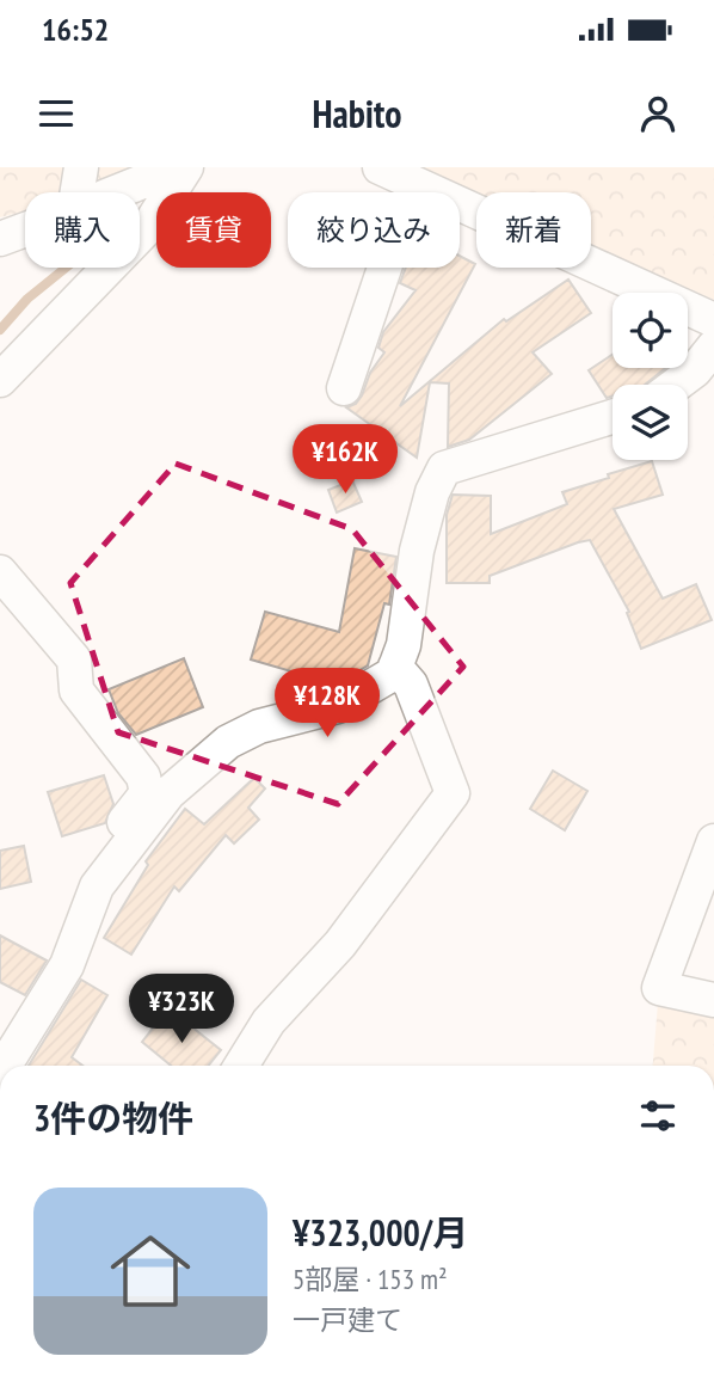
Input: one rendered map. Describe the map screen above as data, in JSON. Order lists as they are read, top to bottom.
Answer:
{
  "page": {
    "status": "16:52",
    "header": "Habito",
    "chip": [
      "購入",
      "賃貸",
      "絞り込み",
      "新着"
    ],
    "price": ["¥162K", "¥128K", "¥323K"],
    "heading": "3件の物件",
    "list": [
      {
        "name": "¥323,000/月",
        "note": "5部屋 · 153 m² · 一戸建て"
      }
    ]
  }
}
